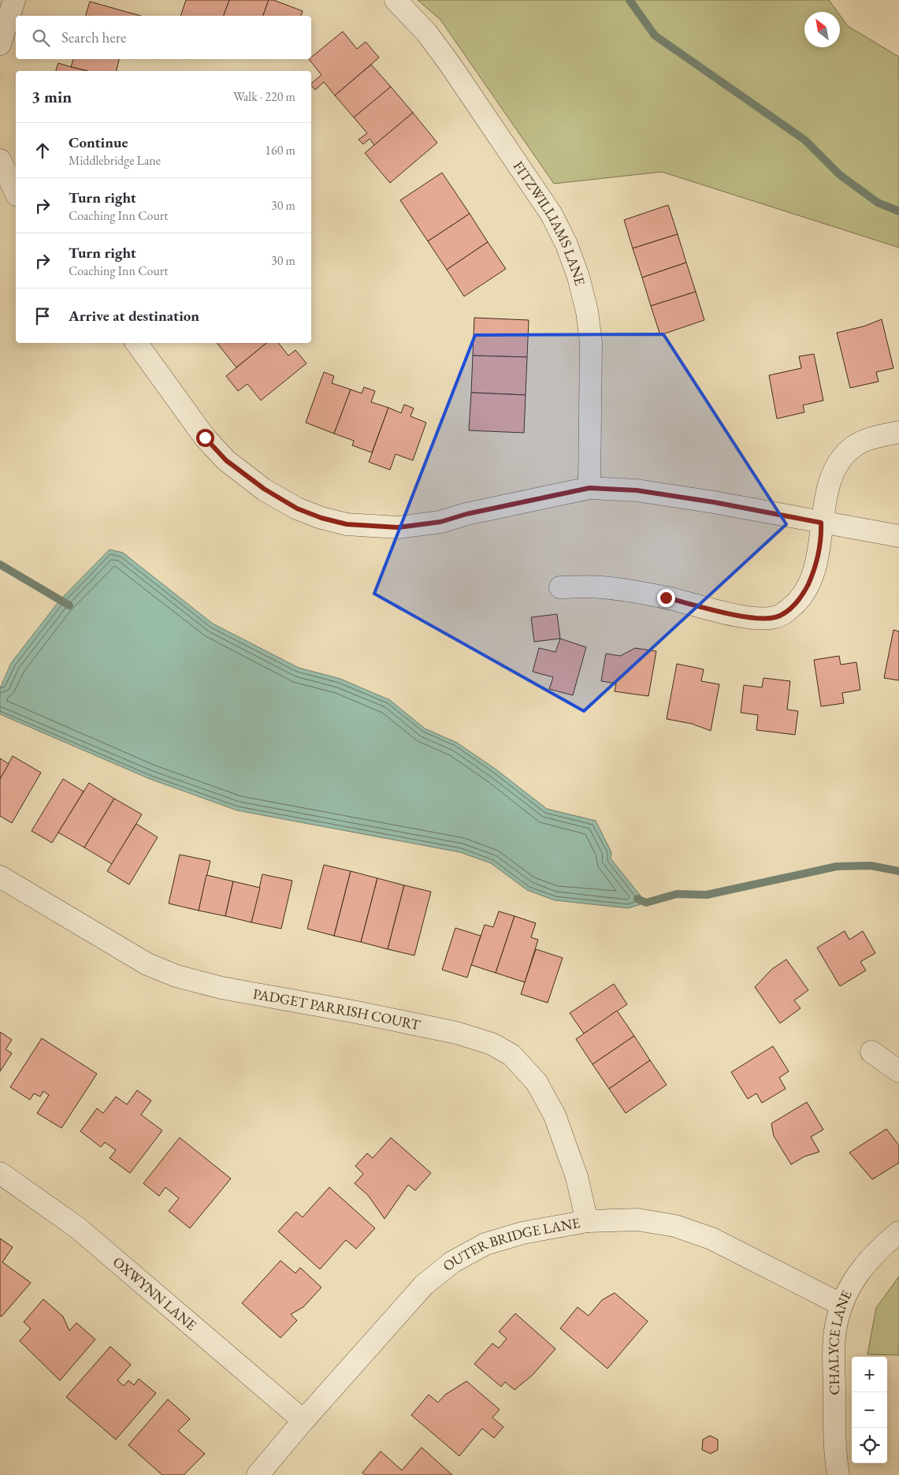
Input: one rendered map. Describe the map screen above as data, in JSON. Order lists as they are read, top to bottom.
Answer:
{
  "streets": {
    "street": [
      "FITZWILLIAMS LANE",
      "PADGET PARRISH COURT",
      "OUTER BRIDGE LANE",
      "OXWYNN LANE",
      "CHALYCE LANE"
    ]
  },
  "crossings": [
    ["PADGET PARRISH COURT", "OUTER BRIDGE LANE"],
    ["OUTER BRIDGE LANE", "OXWYNN LANE"],
    ["OUTER BRIDGE LANE", "CHALYCE LANE"]
  ],
  "north": "top left",
  "page": {
    "search": "Search here",
    "heading": ["3 min", "Walk · 220 m"],
    "list": [
      ["Continue", "Middlebridge Lane", "160 m"],
      ["Turn right", "Coaching Inn Court", "30 m"],
      ["Turn right", "Coaching Inn Court", "30 m"],
      "Arrive at destination"
    ],
    "map_buttons": ["+", "−"]
  }
}
